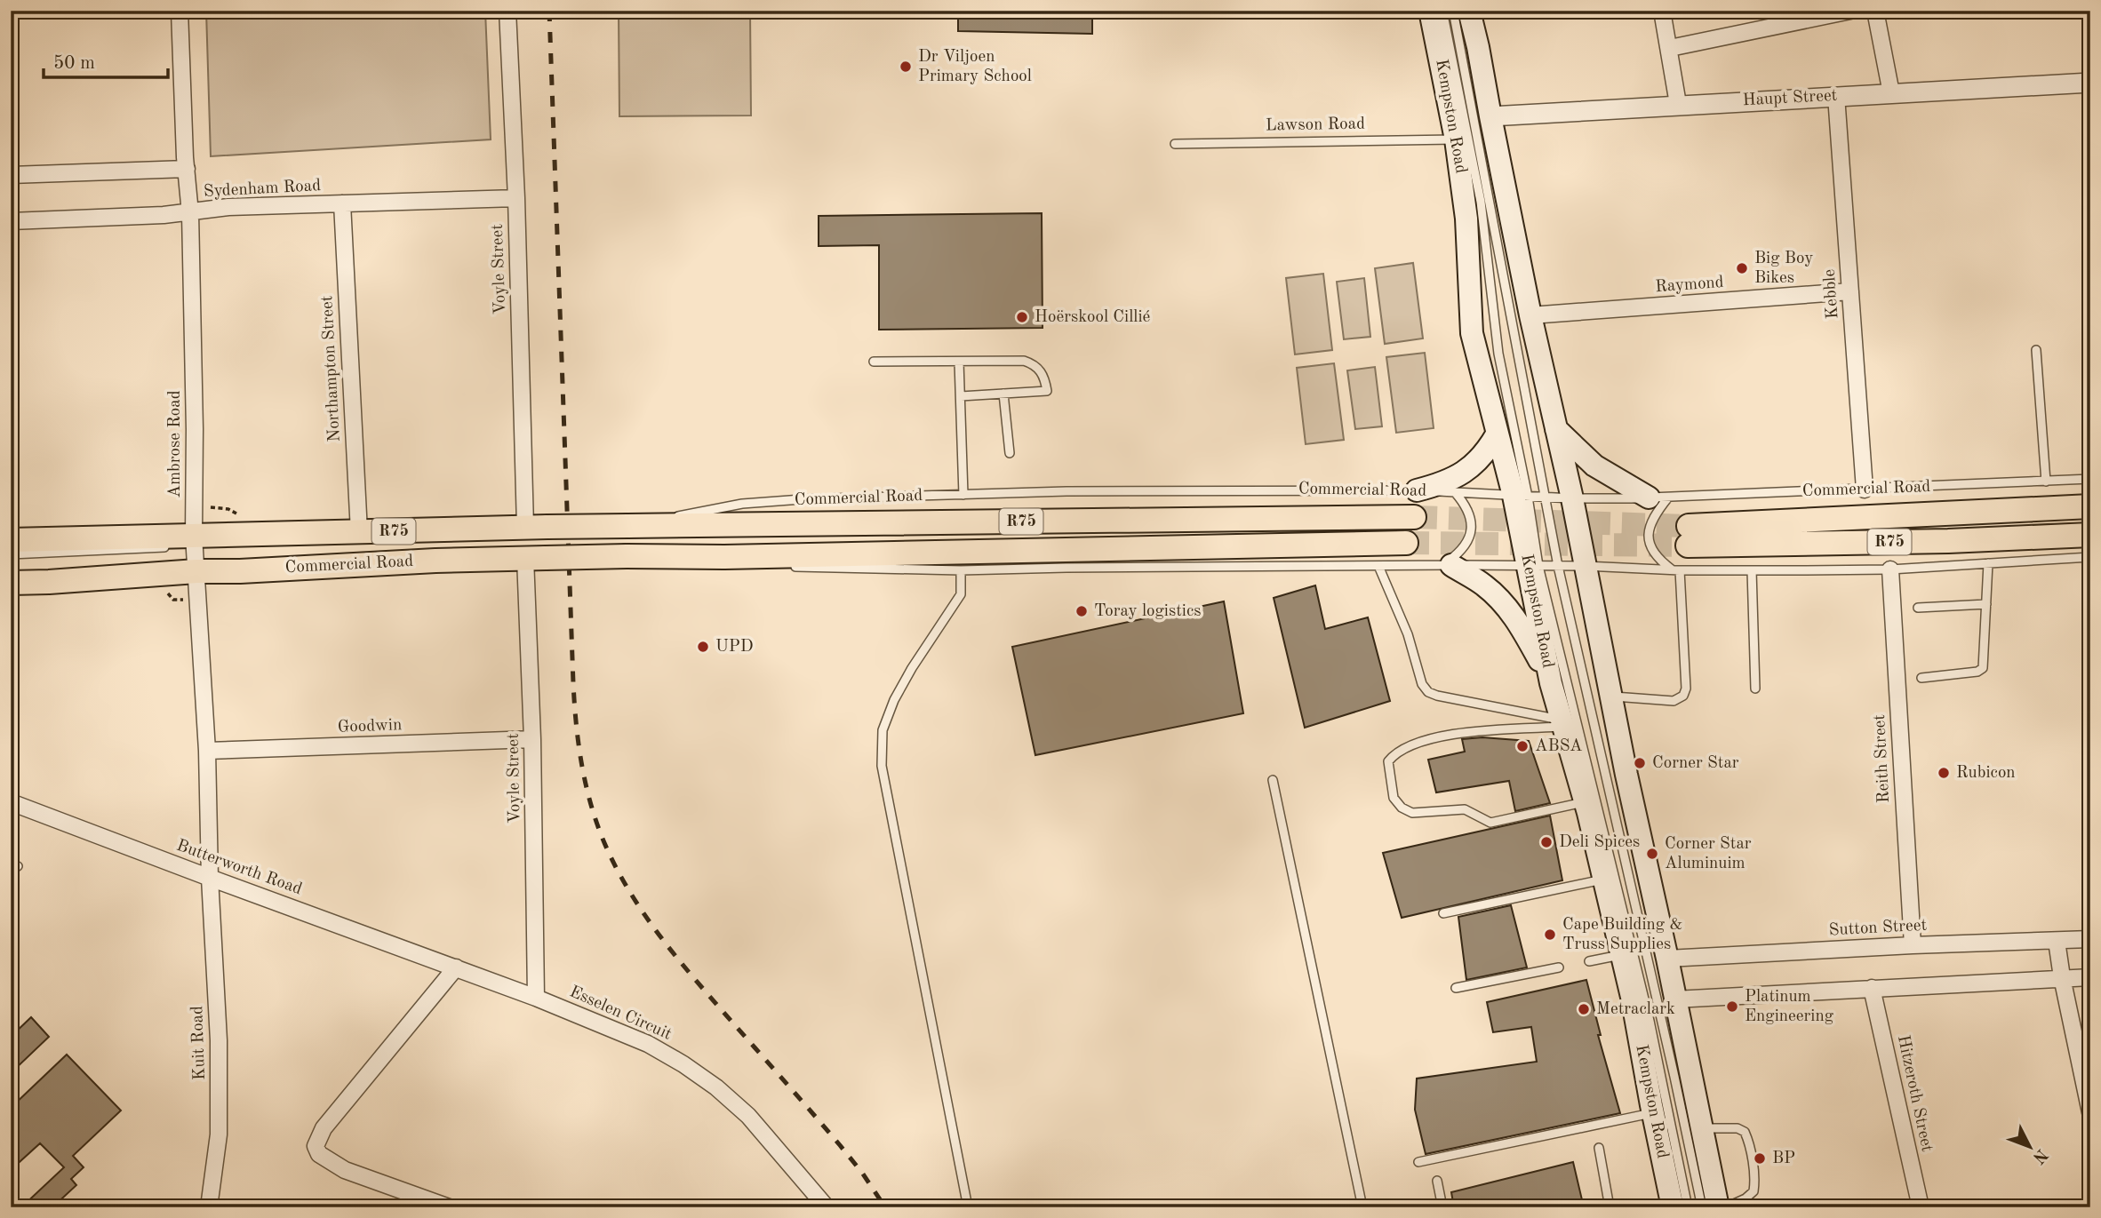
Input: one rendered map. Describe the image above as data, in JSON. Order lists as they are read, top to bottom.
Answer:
{
  "streets": {
    "main road": ["Kempston Road", "Commercial Road", "R75"],
    "street": [
      "Haupt Street",
      "Sydenham Road",
      "Voyle Street",
      "Raymond",
      "Kebble",
      "Northampton Street",
      "Ambrose Road",
      "Goodwin",
      "Reith Street",
      "Butterworth Road",
      "Sutton Street",
      "Esselen Circuit",
      "Kuit Road",
      "Hitzeroth Street"
    ],
    "lane": ["Lawson Road"]
  },
  "crossings": [
    ["Haupt Street", "Kebble"],
    ["Kempston Road", "Lawson Road"],
    ["Kempston Road", "Commercial Road"],
    ["Sydenham Road", "Voyle Street"],
    ["Sydenham Road", "Northampton Street"],
    ["Sydenham Road", "Ambrose Road"],
    ["Voyle Street", "Commercial Road"],
    ["Voyle Street", "Goodwin"],
    ["Voyle Street", "Esselen Circuit"],
    ["Raymond", "Kebble"],
    ["Kebble", "Commercial Road"],
    ["Northampton Street", "Commercial Road"],
    ["Ambrose Road", "Commercial Road"],
    ["Ambrose Road", "Goodwin"],
    ["Ambrose Road", "Butterworth Road"],
    ["Ambrose Road", "Kuit Road"],
    ["Reith Street", "Sutton Street"],
    ["Butterworth Road", "Esselen Circuit"],
    ["Butterworth Road", "Kuit Road"]
  ],
  "places": [
    "Dr Viljoen Primary School",
    "Big Boy Bikes",
    "Hoërskool Cillié",
    "Toray logistics",
    "UPD",
    "ABSA",
    "Corner Star",
    "Rubicon",
    "Deli Spices",
    "Corner Star Aluminuim",
    "Cape Building & Truss Supplies",
    "Platinum Engineering",
    "Metraclark",
    "BP"
  ],
  "scale_bar": "50 m",
  "north": "bottom right"
}
